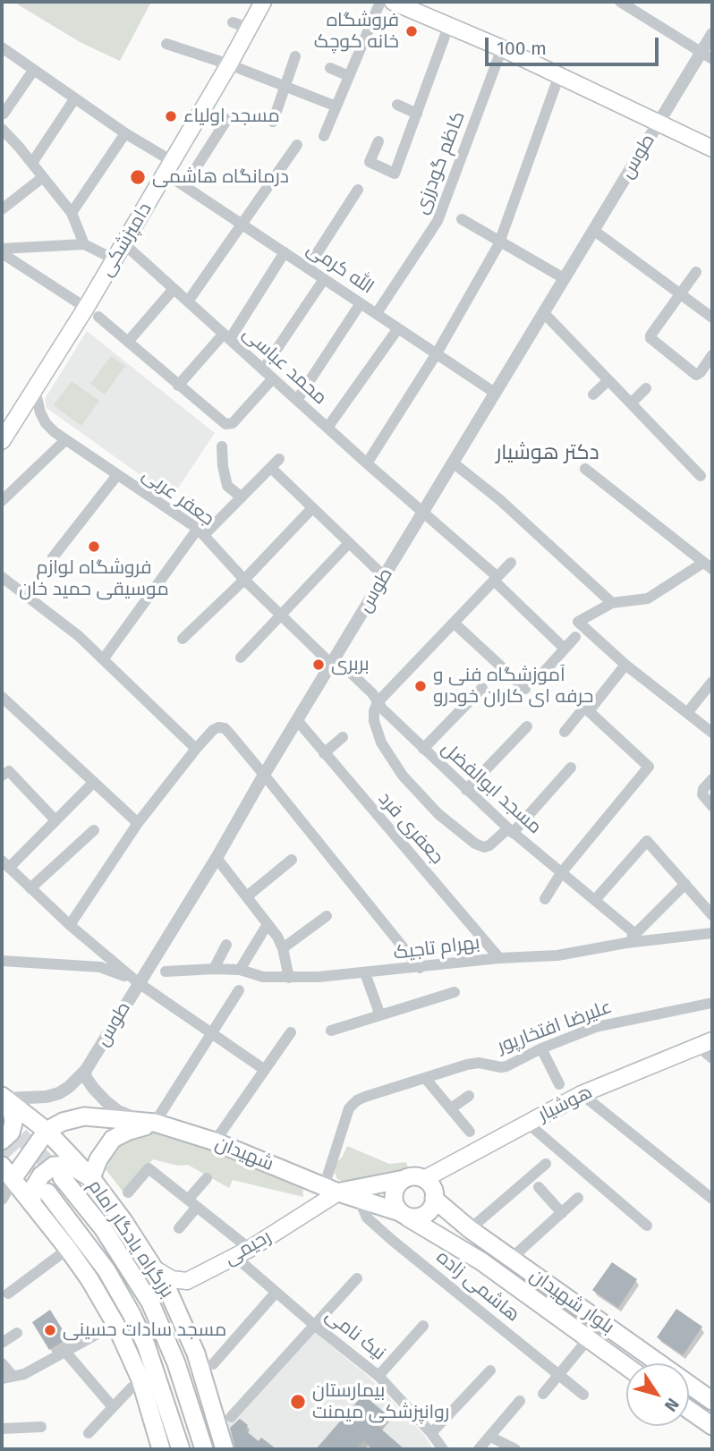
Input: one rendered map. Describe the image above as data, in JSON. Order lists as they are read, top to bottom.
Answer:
{
  "streets": {
    "main road": [
      "دامپزشکی",
      "هوشیار",
      "شهیدان",
      "بزرگراه یادگار امام",
      "رحیمی",
      "بلوار شهیدان"
    ],
    "street": [
      "طوس",
      "کاظم گودرزی",
      "الله کرمی",
      "محمد عباسی",
      "جعفر عربی",
      "مسجد ابوالفضل",
      "جعفری فرد",
      "بهرام تاجیک",
      "علیرضا افتخارپور",
      "هاشمی زاده",
      "نیک نامی"
    ]
  },
  "crossings": [
    ["طوس", "الله کرمی"],
    ["طوس", "محمد عباسی"],
    ["طوس", "جعفر عربی"],
    ["طوس", "مسجد ابوالفضل"],
    ["طوس", "جعفری فرد"],
    ["طوس", "بزرگراه یادگار امام"],
    ["کاظم گودرزی", "الله کرمی"],
    ["دامپزشکی", "الله کرمی"],
    ["دامپزشکی", "محمد عباسی"],
    ["دامپزشکی", "جعفر عربی"],
    ["جعفر عربی", "مسجد ابوالفضل"],
    ["جعفری فرد", "بهرام تاجیک"],
    ["علیرضا افتخارپور", "شهیدان"],
    ["علیرضا افتخارپور", "رحیمی"],
    ["هوشیار", "شهیدان"],
    ["هوشیار", "بلوار شهیدان"],
    ["شهیدان", "بزرگراه یادگار امام"],
    ["شهیدان", "رحیمی"],
    ["شهیدان", "هاشمی زاده"],
    ["شهیدان", "بلوار شهیدان"],
    ["بزرگراه یادگار امام", "رحیمی"],
    ["رحیمی", "نیک نامی"]
  ],
  "districts": ["دکتر هوشیار"],
  "places": [
    "فروشگاه خانه کوچک",
    "مسجد اولیاء",
    "درمانگاه هاشمی",
    "فروشگاه لوازم موسیقی حمید خان",
    "بربری",
    "آموزشگاه فنی و حرفه ای کاران خودرو",
    "مسجد سادات حسینی",
    "بیمارستان روانپزشکی میمنت"
  ],
  "scale_bar": "100 m",
  "north": "bottom right"
}
